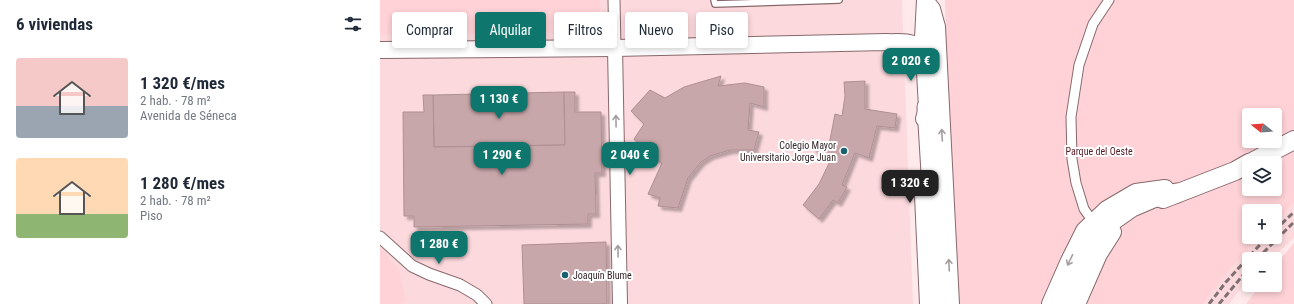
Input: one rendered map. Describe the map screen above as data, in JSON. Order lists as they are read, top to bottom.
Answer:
{
  "parks": ["Parque del Oeste"],
  "places": ["Colegio Mayor Universitario Jorge Juan", "Joaquín Blume"],
  "north": "left",
  "page": {
    "heading": "6 viviendas",
    "chip": [
      "Comprar",
      "Alquilar",
      "Filtros",
      "Nuevo",
      "Piso"
    ],
    "list": [
      {
        "name": "1 320 €/mes",
        "note": "2 hab. · 78 m² · Avenida de Séneca"
      },
      {
        "name": "1 280 €/mes",
        "note": "2 hab. · 78 m² · Piso"
      }
    ],
    "price": [
      "2 020 €",
      "1 130 €",
      "1 290 €",
      "2 040 €",
      "1 320 €",
      "1 280 €"
    ],
    "map_buttons": ["+", "−"]
  }
}
